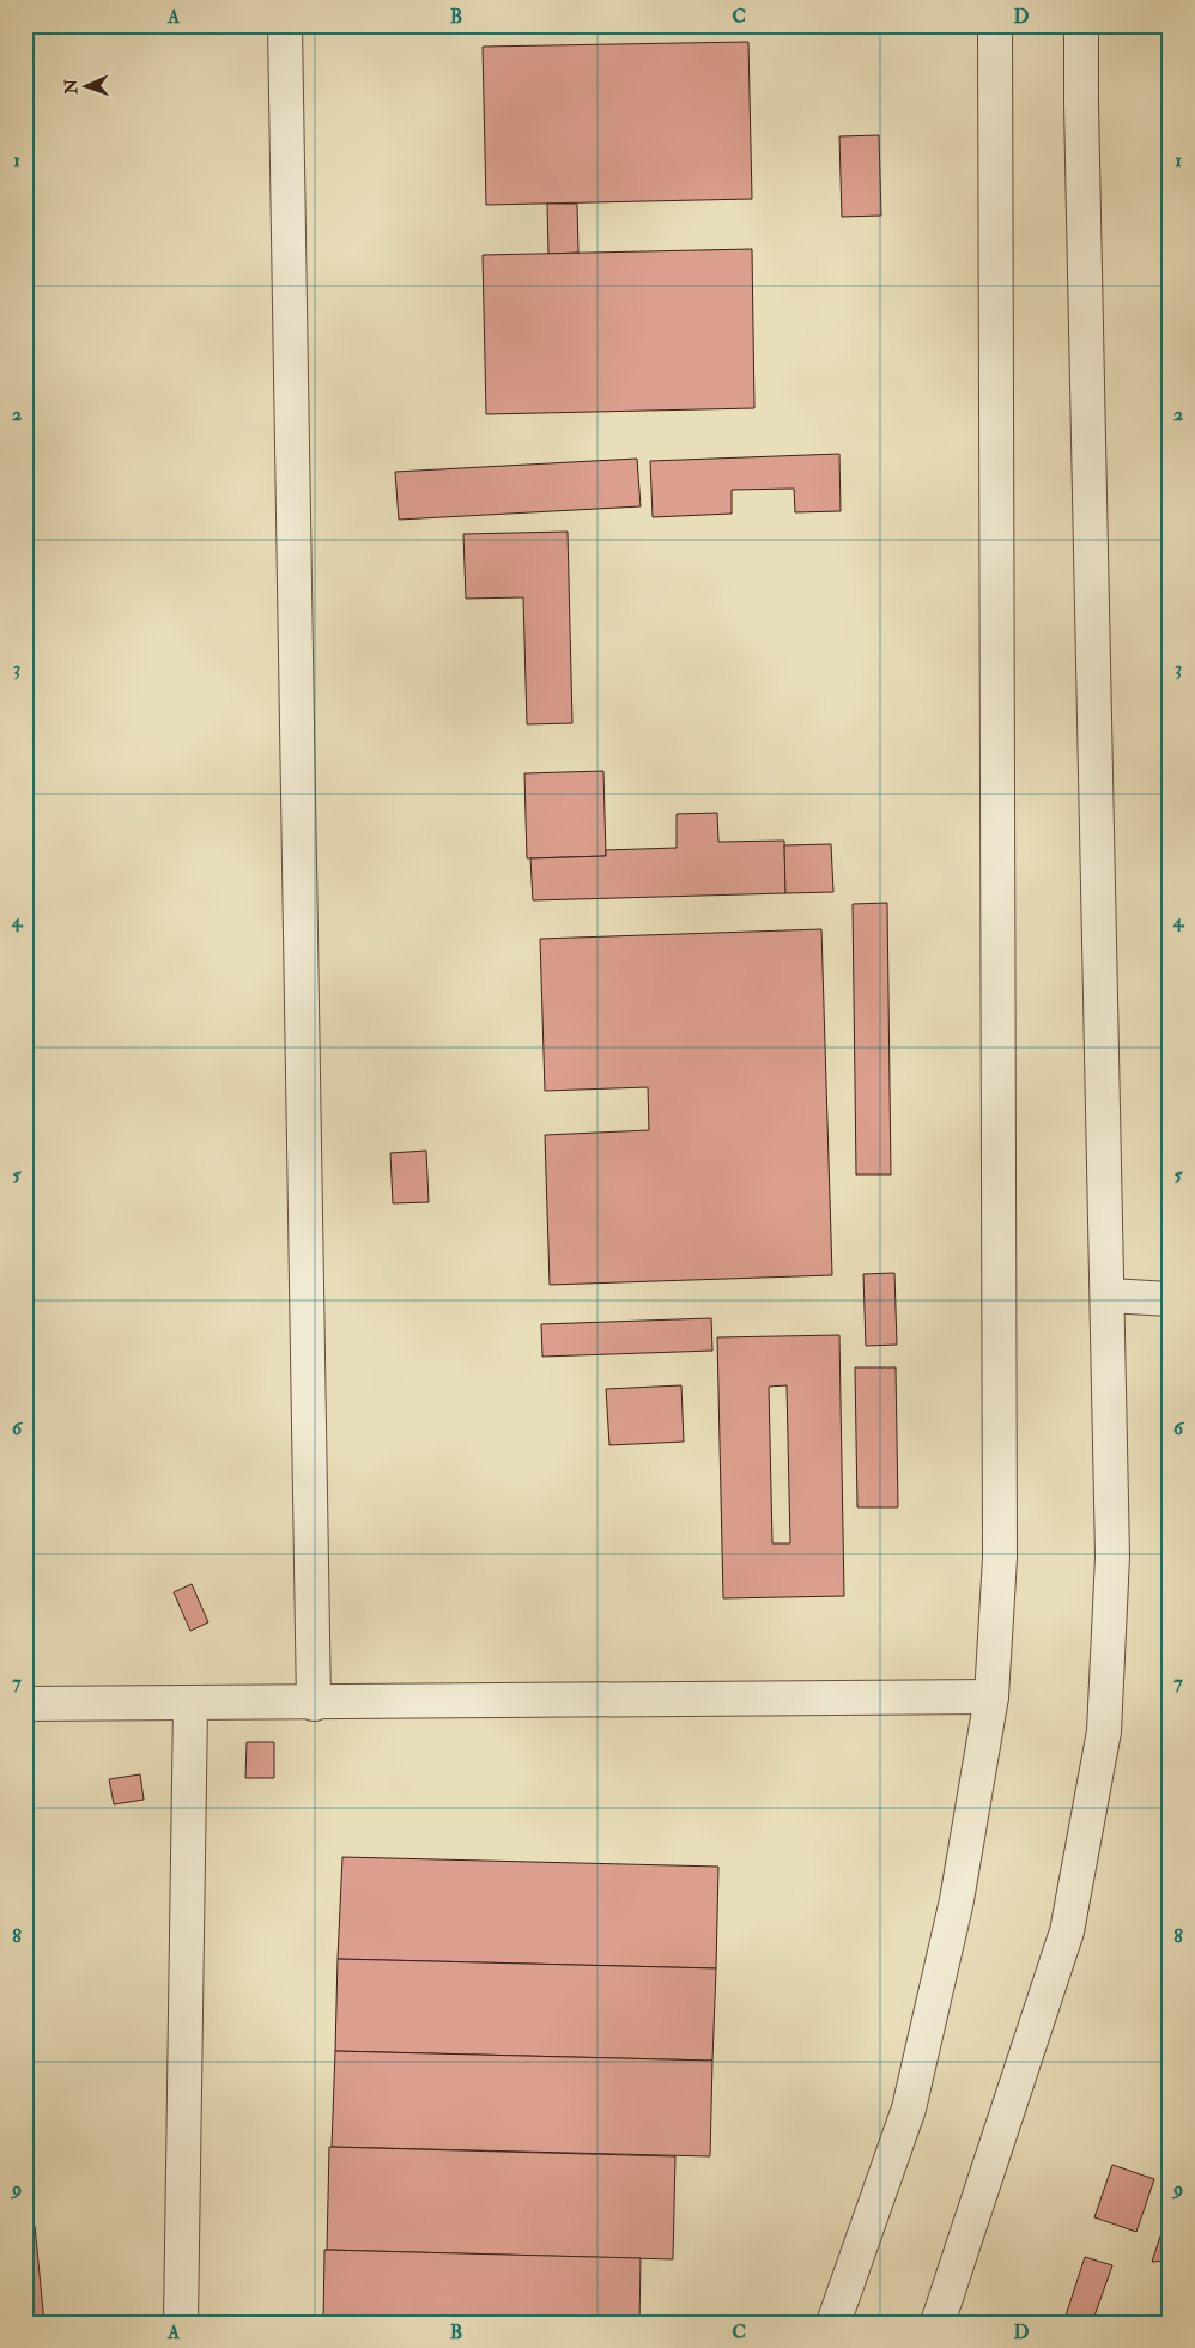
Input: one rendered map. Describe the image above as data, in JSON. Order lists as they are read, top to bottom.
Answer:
{
  "north": "left",
  "grid": {
    "columns": [
      "A",
      "B",
      "C",
      "D"
    ],
    "rows": [
      "1",
      "2",
      "3",
      "4",
      "5",
      "6",
      "7",
      "8",
      "9"
    ]
  }
}
